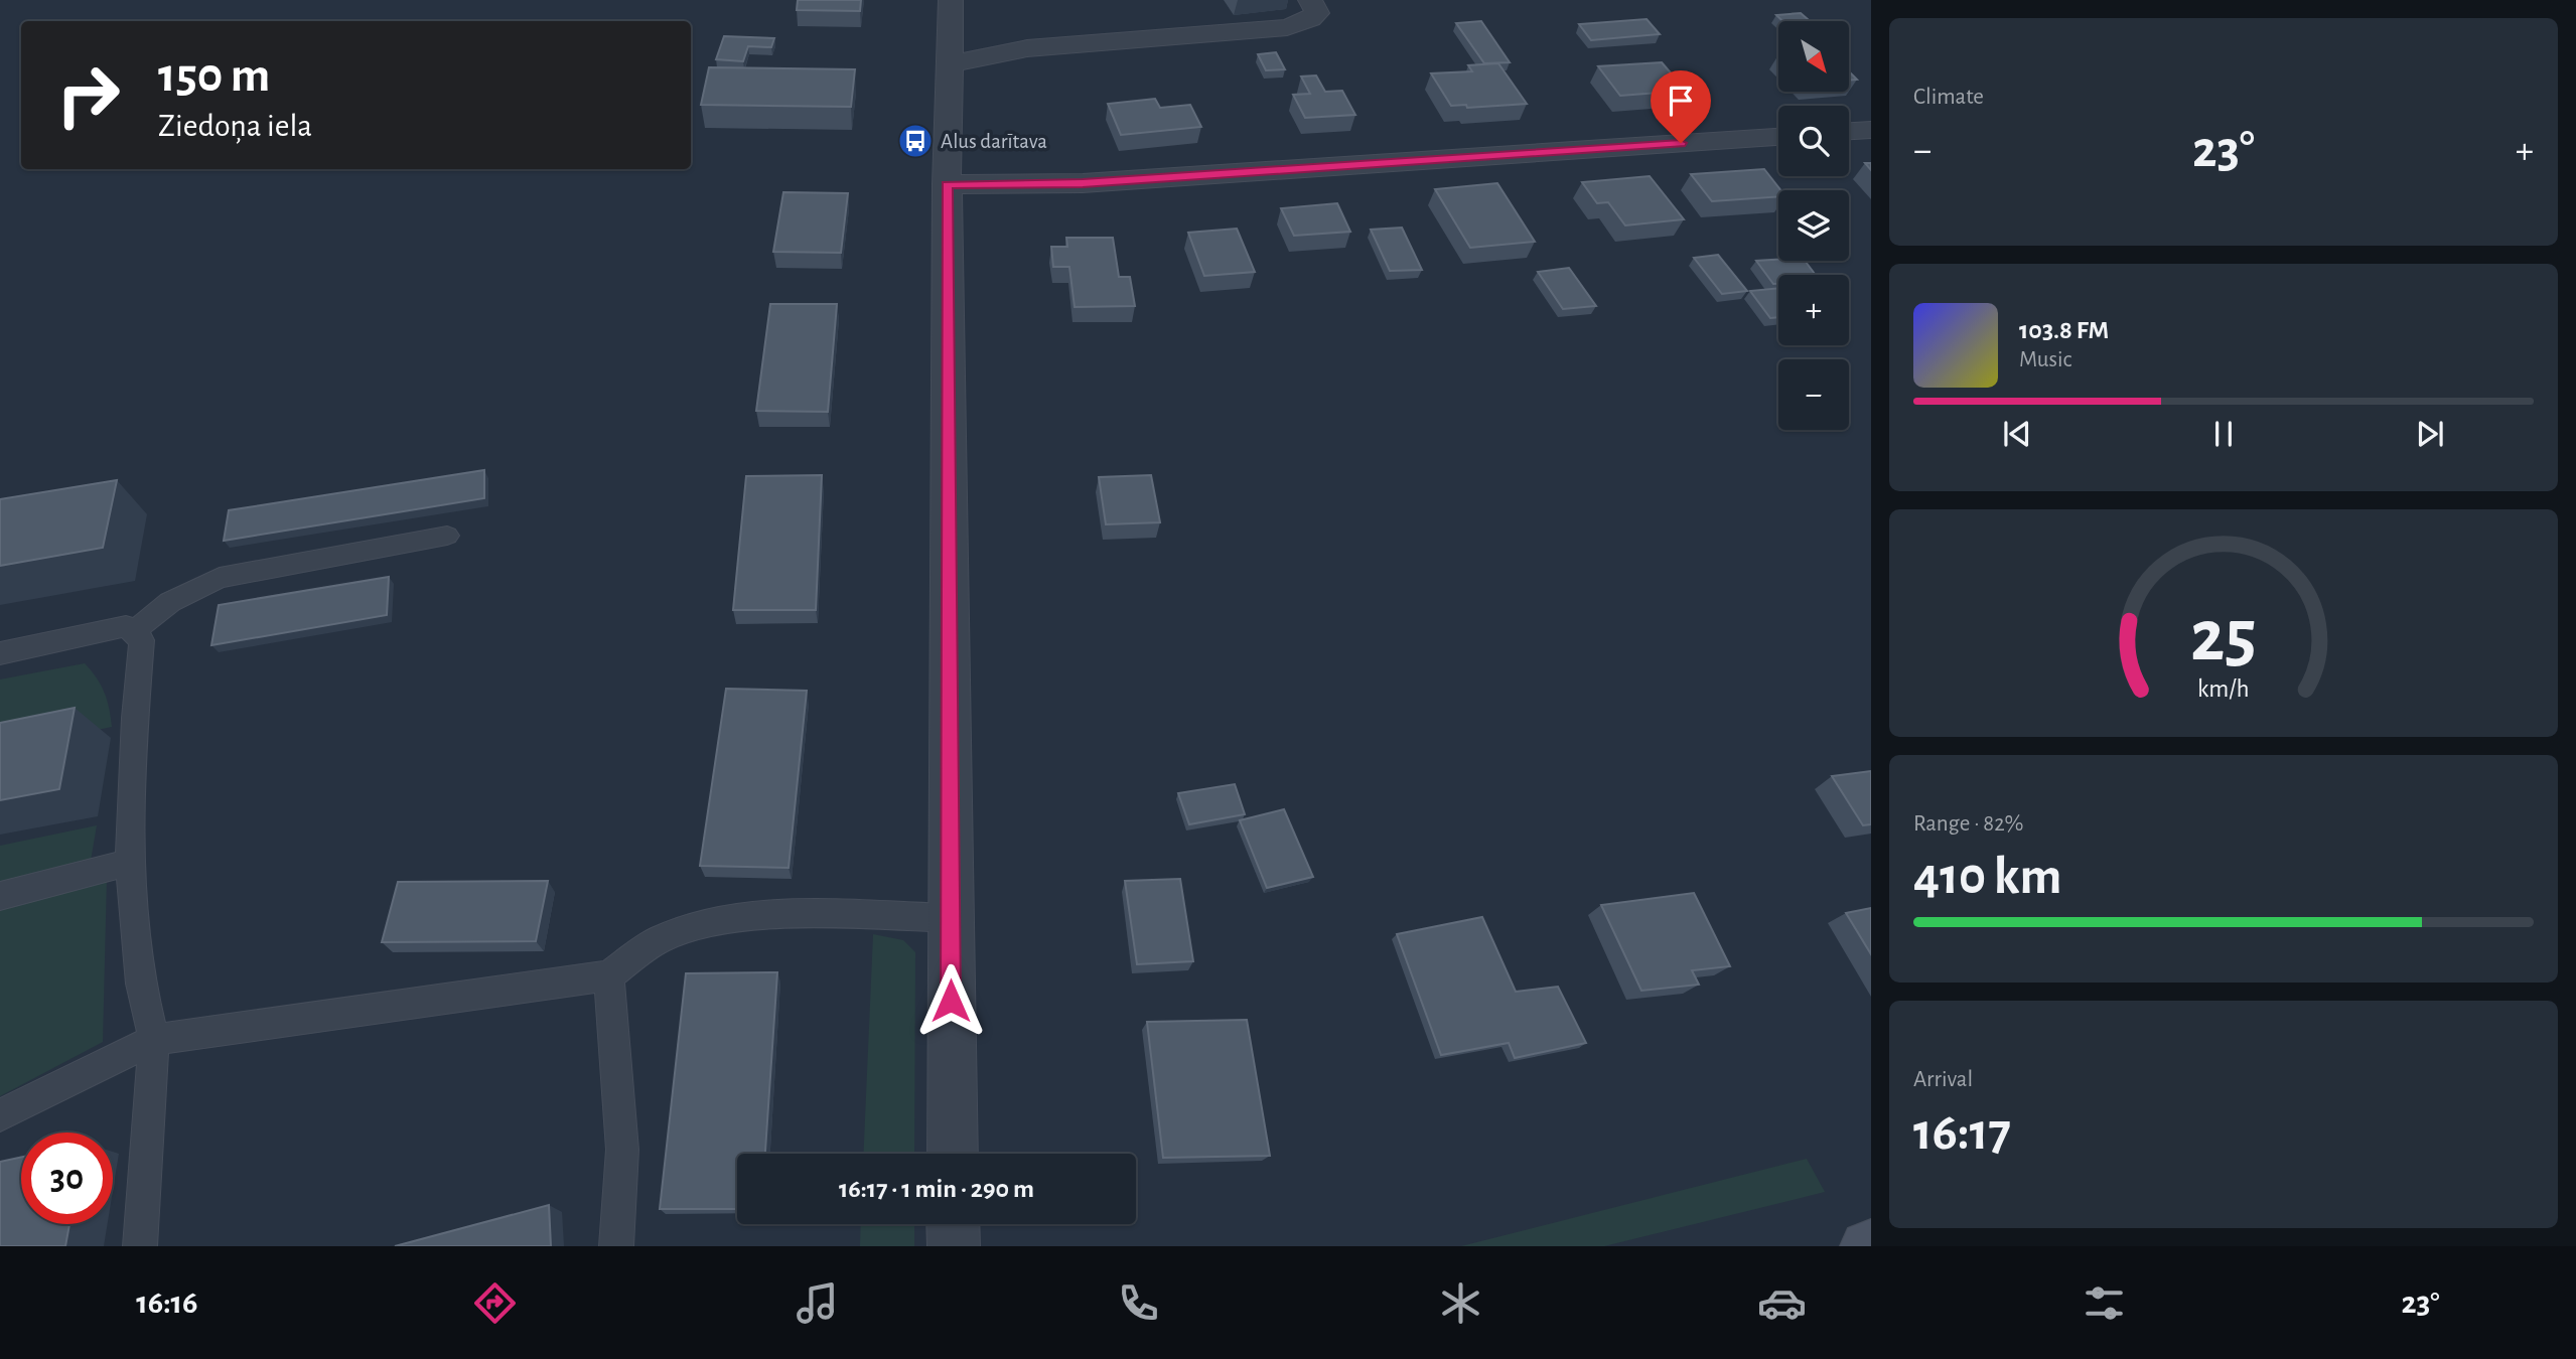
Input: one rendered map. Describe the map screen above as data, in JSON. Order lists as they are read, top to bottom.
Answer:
{
  "places": {
    "bus stop": ["Alus darītava"]
  },
  "north": "bottom right",
  "page": {
    "tile": [
      "Climate",
      ["Range · 82%", "410 km"],
      ["Arrival", "16:17"]
    ],
    "map_buttons": ["+", "−"],
    "turn": ["150 m", "Ziedoņa iela"],
    "heat": ["−", "23°", "+"],
    "song": ["103.8 FM", "Music"],
    "limit": "30",
    "trip": "16:17 · 1 min · 290 m",
    "tabs": ["16:16", "23°"],
    "gauge": ["25", "km/h"]
  }
}
